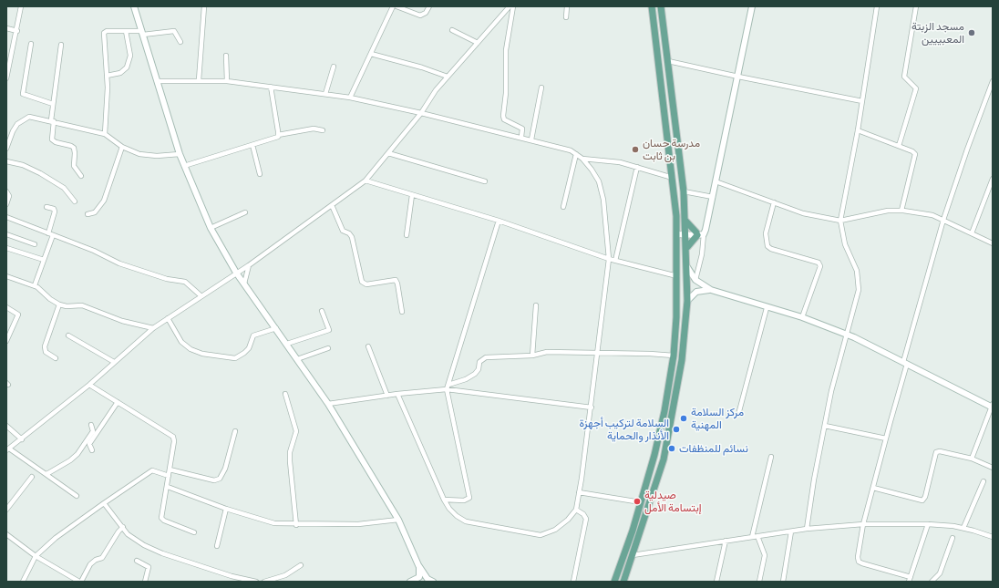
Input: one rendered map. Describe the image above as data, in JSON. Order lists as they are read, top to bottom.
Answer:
{
  "places": [
    "مسجد الزبتة المعبييين",
    "مدرسة حسان بن ثابت",
    "مركز السلامة المهنية",
    "السلامة لتركيب أجهزة الأنذار والحماية",
    "نسائم للمنظفات",
    "صيدلية إبتسامة الأمل"
  ]
}
